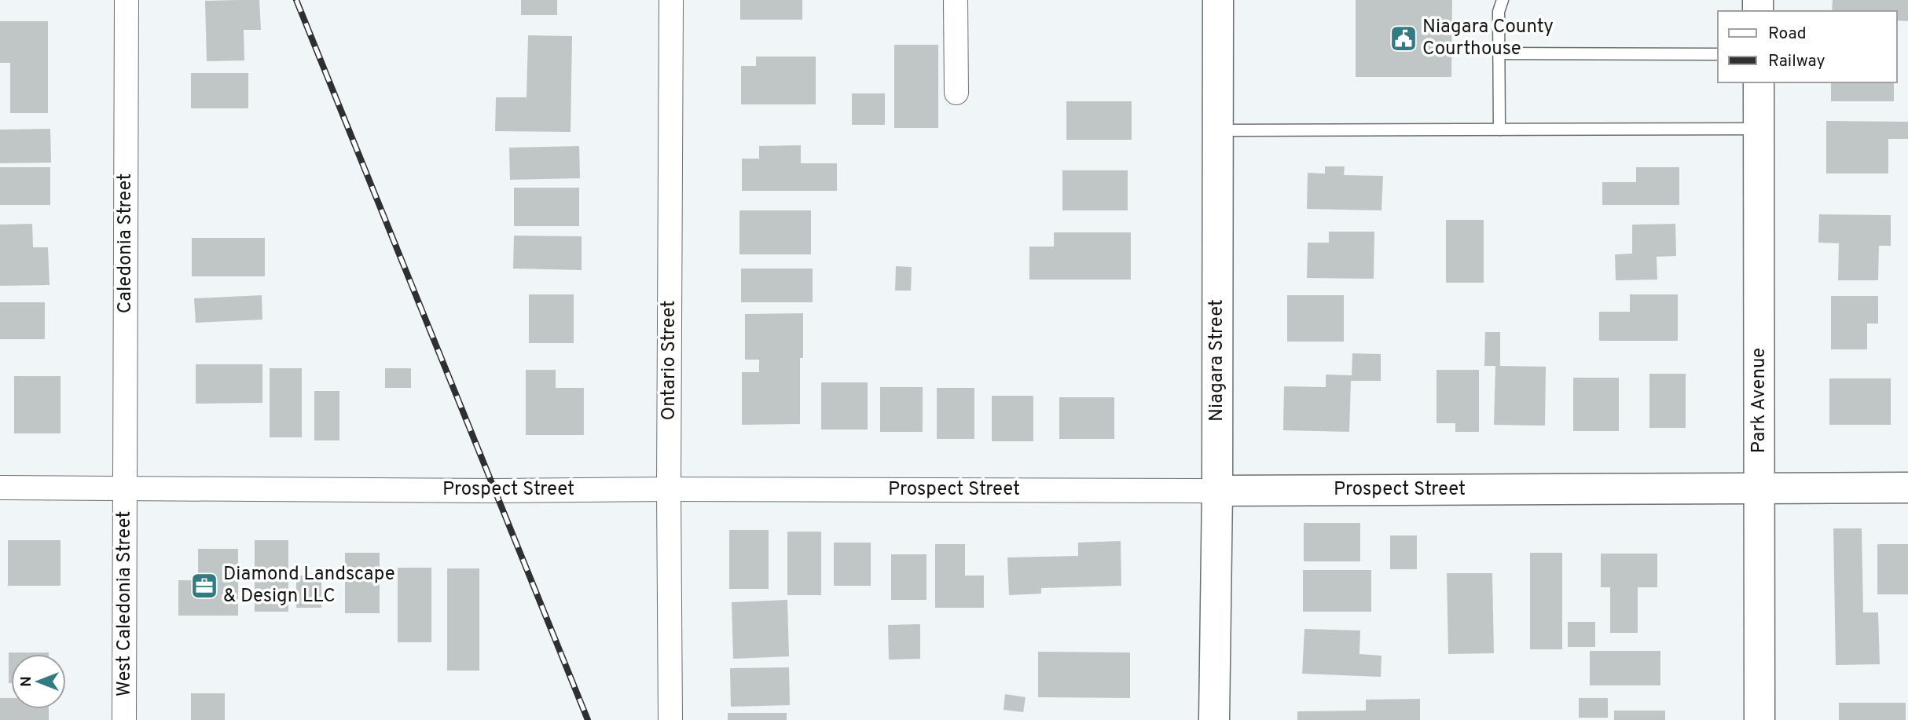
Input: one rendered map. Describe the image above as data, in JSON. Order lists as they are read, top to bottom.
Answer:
{
  "streets": {
    "street": [
      "Caledonia Street",
      "Ontario Street",
      "Niagara Street",
      "Park Avenue",
      "Prospect Street",
      "West Caledonia Street"
    ]
  },
  "crossings": [
    ["Caledonia Street", "Prospect Street"],
    ["Caledonia Street", "West Caledonia Street"],
    ["Ontario Street", "Prospect Street"],
    ["Niagara Street", "Prospect Street"],
    ["Park Avenue", "Prospect Street"],
    ["Prospect Street", "West Caledonia Street"]
  ],
  "places": {
    "public building": ["Niagara County Courthouse"],
    "office": ["Diamond Landscape & Design LLC"]
  },
  "legend": ["Road", "Railway"],
  "north": "left"
}
